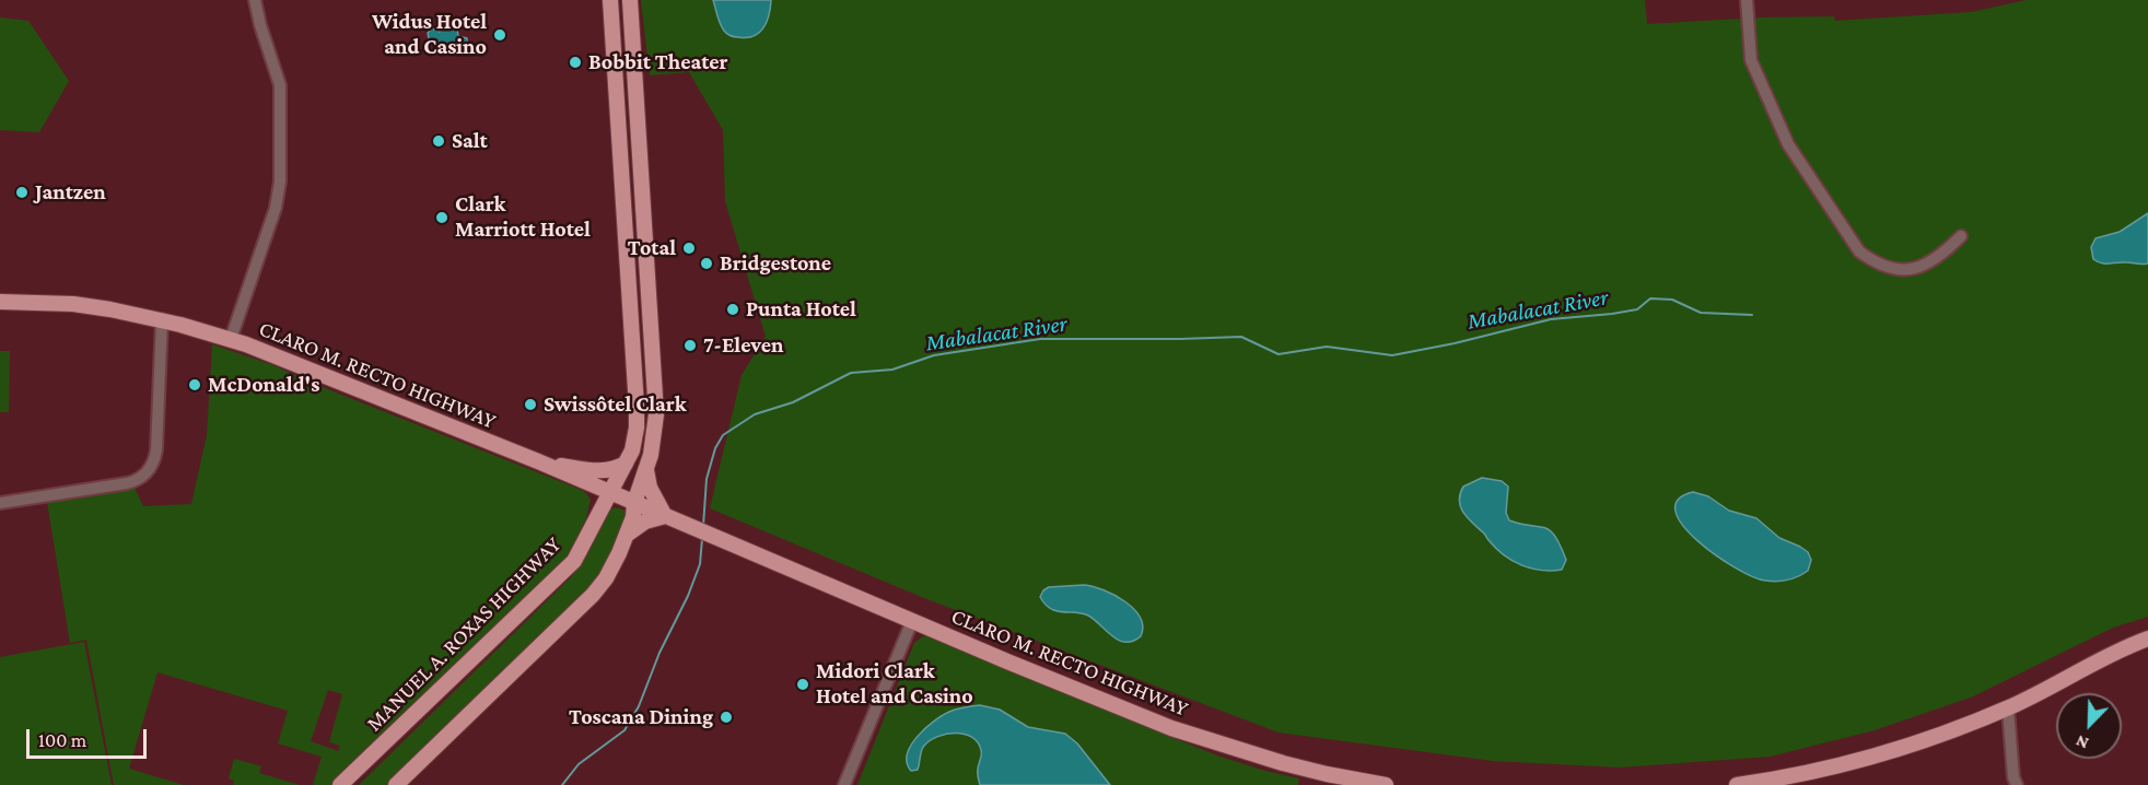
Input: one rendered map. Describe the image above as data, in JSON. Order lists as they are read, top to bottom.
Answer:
{
  "streets": {
    "main road": ["CLARO M. RECTO HIGHWAY", "MANUEL A. ROXAS HIGHWAY"]
  },
  "crossings": [
    ["CLARO M. RECTO HIGHWAY", "MANUEL A. ROXAS HIGHWAY"]
  ],
  "water": ["Mabalacat River"],
  "places": [
    "Widus Hotel and Casino",
    "Bobbit Theater",
    "Salt",
    "Jantzen",
    "Clark Marriott Hotel",
    "Total",
    "Bridgestone",
    "Punta Hotel",
    "7-Eleven",
    "McDonald's",
    "Swissôtel Clark",
    "Midori Clark Hotel and Casino",
    "Toscana Dining"
  ],
  "scale_bar": "100 m",
  "north": "bottom left"
}
